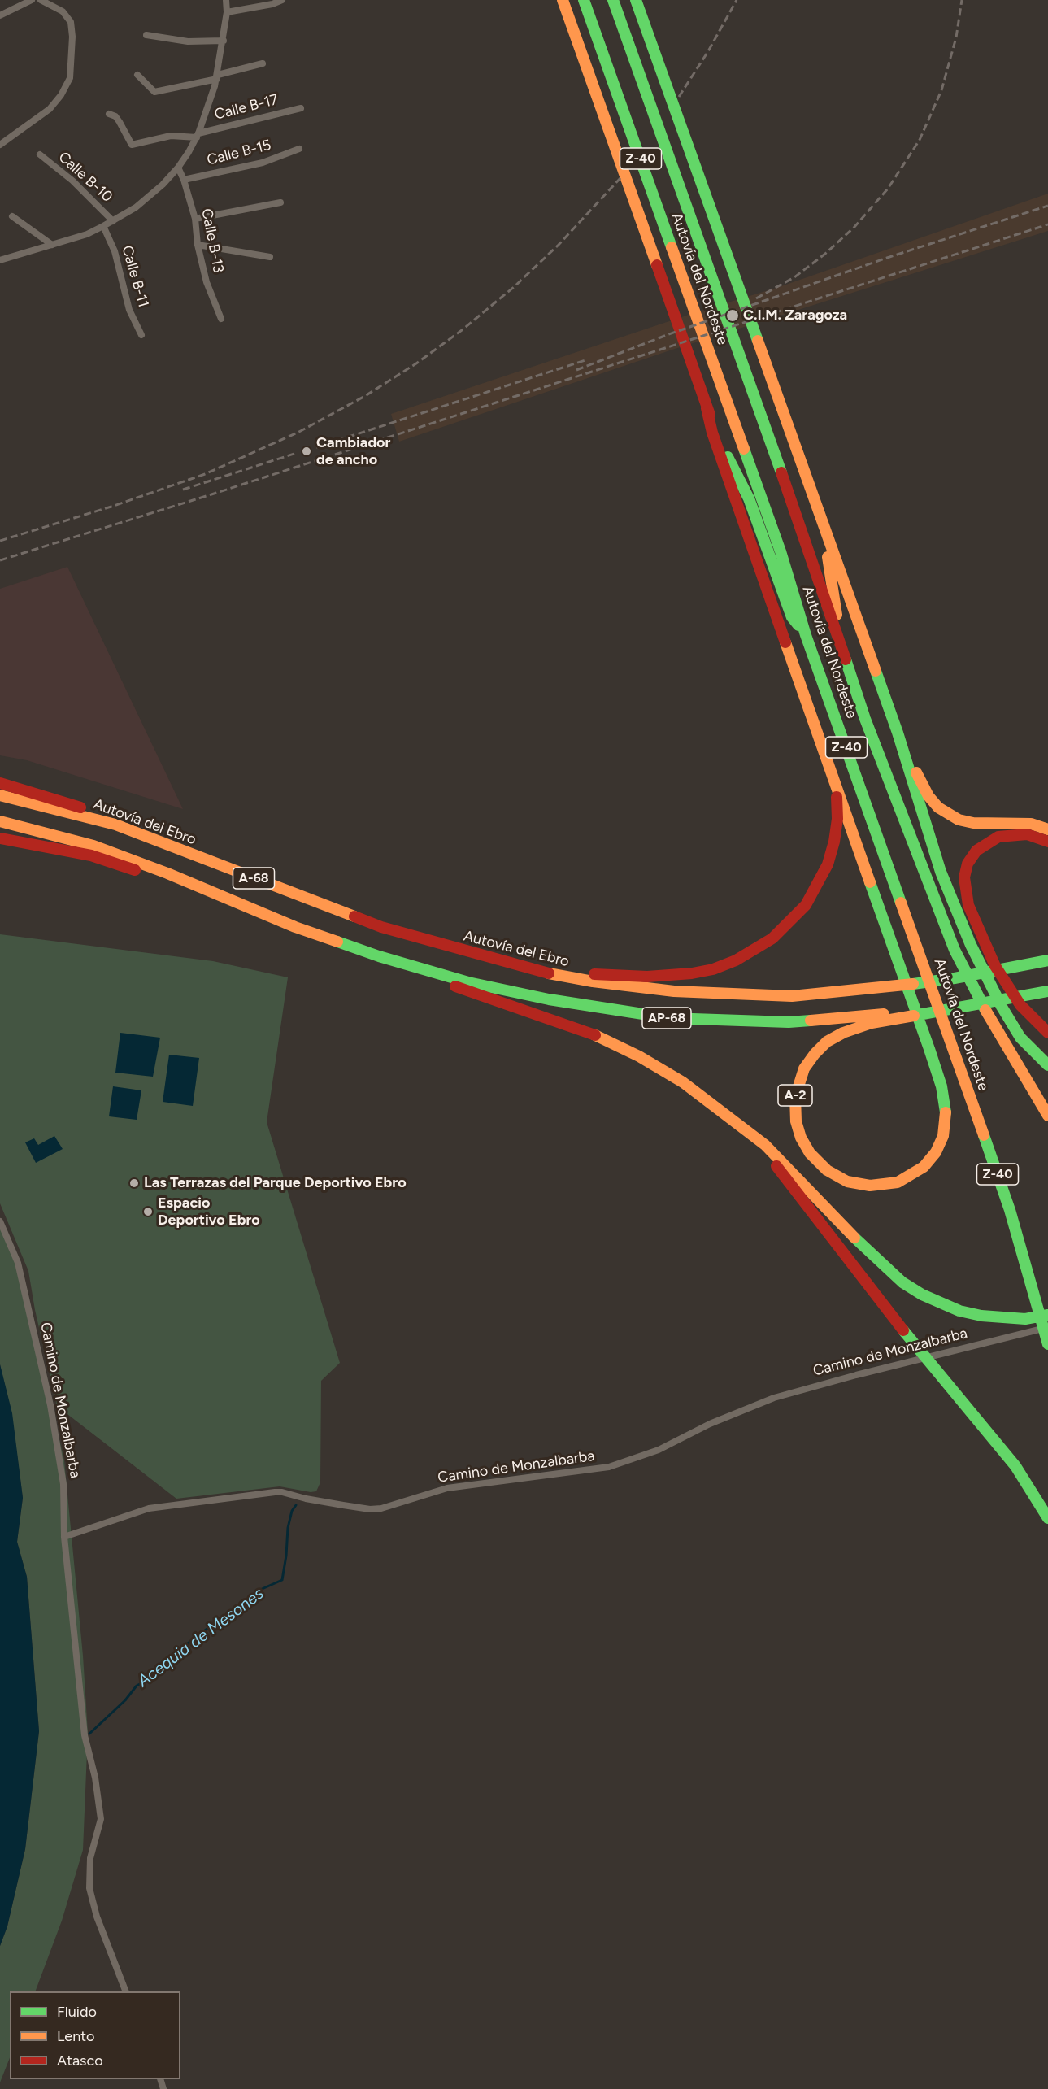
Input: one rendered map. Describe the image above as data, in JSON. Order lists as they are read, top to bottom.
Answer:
{
  "streets": {
    "highway": [
      "Z-40",
      "Autovía del Nordeste",
      "Autovía del Ebro",
      "A-68",
      "AP-68",
      "A-2"
    ],
    "street": [
      "Calle B-17",
      "Calle B-15",
      "Calle B-10",
      "Calle B-13",
      "Calle B-11",
      "Camino de Monzalbarba"
    ]
  },
  "crossings": [
    ["Calle B-15", "Calle B-13"],
    ["Autovía del Nordeste", "Camino de Monzalbarba"],
    ["A-68", "AP-68"],
    ["AP-68", "A-2"]
  ],
  "water": ["Acequia de Mesones"],
  "places": [
    "C.I.M. Zaragoza",
    "Cambiador de ancho",
    "Las Terrazas del Parque Deportivo Ebro",
    "Espacio Deportivo Ebro"
  ],
  "legend": ["Fluido", "Lento", "Atasco"]
}
